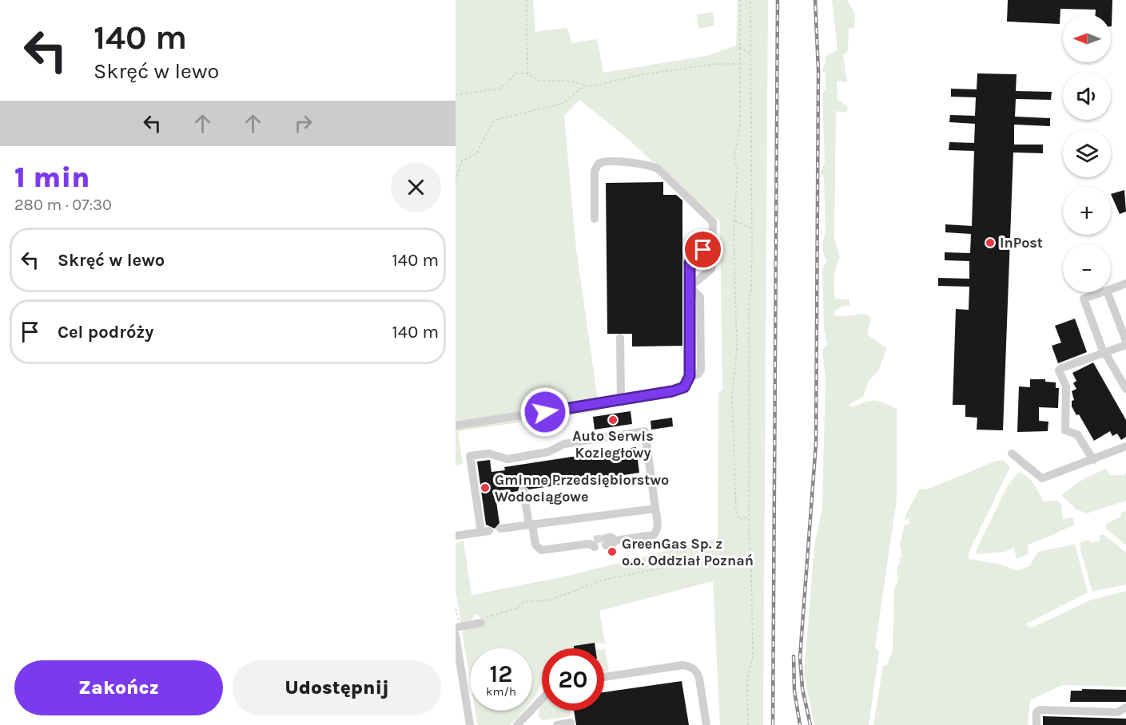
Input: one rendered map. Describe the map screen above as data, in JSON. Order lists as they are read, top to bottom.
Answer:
{
  "places": [
    "InPost",
    "Auto Serwis Koziegłowy",
    "Gminne Przedsiębiorstwo Wodociągowe",
    "GreenGas Sp. z o.o. Oddział Poznań"
  ],
  "north": "left",
  "page": {
    "turn": ["140 m", "Skręć w lewo"],
    "map_buttons": ["+", "−"],
    "heading": ["1 min", "280 m · 07:30"],
    "list": [
      {
        "name": "Skręć w lewo",
        "value": "140 m"
      },
      {
        "name": "Cel podróży",
        "value": "140 m"
      }
    ],
    "speed": "12 km/h",
    "limit": "20",
    "buttons": ["Zakończ", "Udostępnij"]
  }
}
